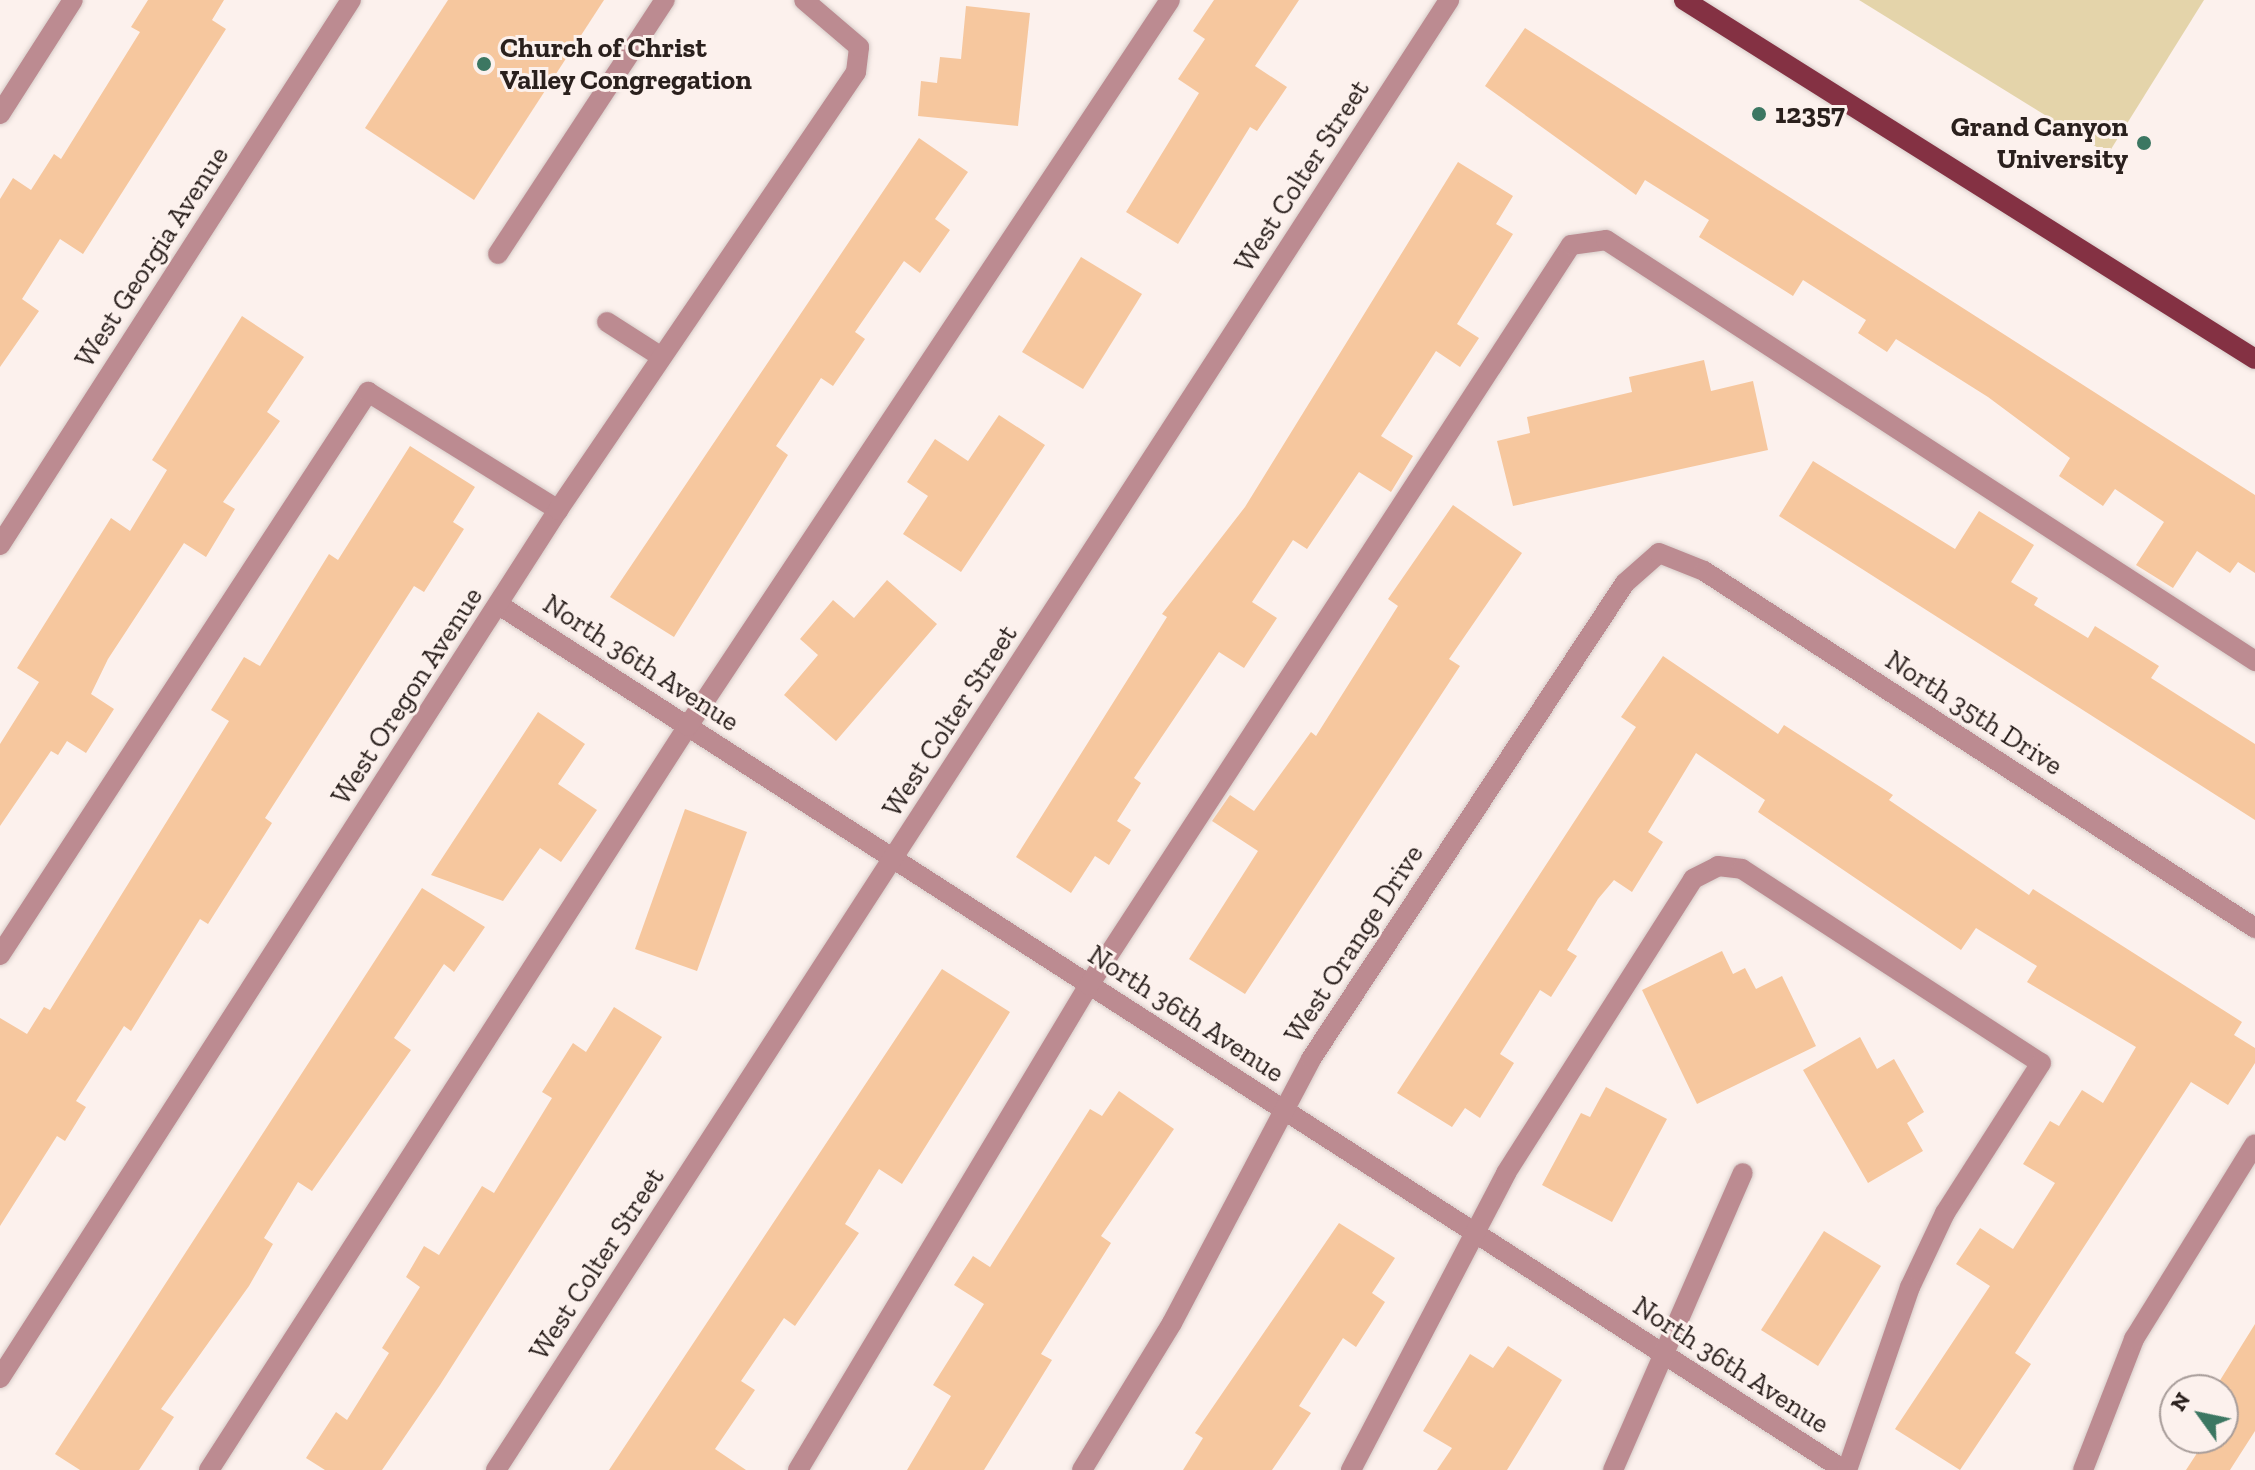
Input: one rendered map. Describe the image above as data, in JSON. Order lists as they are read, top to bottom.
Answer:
{
  "streets": {
    "street": [
      "West Colter Street",
      "West Georgia Avenue",
      "North 36th Avenue",
      "West Oregon Avenue",
      "North 35th Drive",
      "West Orange Drive"
    ]
  },
  "crossings": [
    ["West Colter Street", "North 36th Avenue"],
    ["North 36th Avenue", "West Oregon Avenue"],
    ["North 36th Avenue", "West Orange Drive"],
    ["North 35th Drive", "West Orange Drive"]
  ],
  "places": ["Church of Christ Valley Congregation", "12357", "Grand Canyon University"],
  "north": "top left"
}
